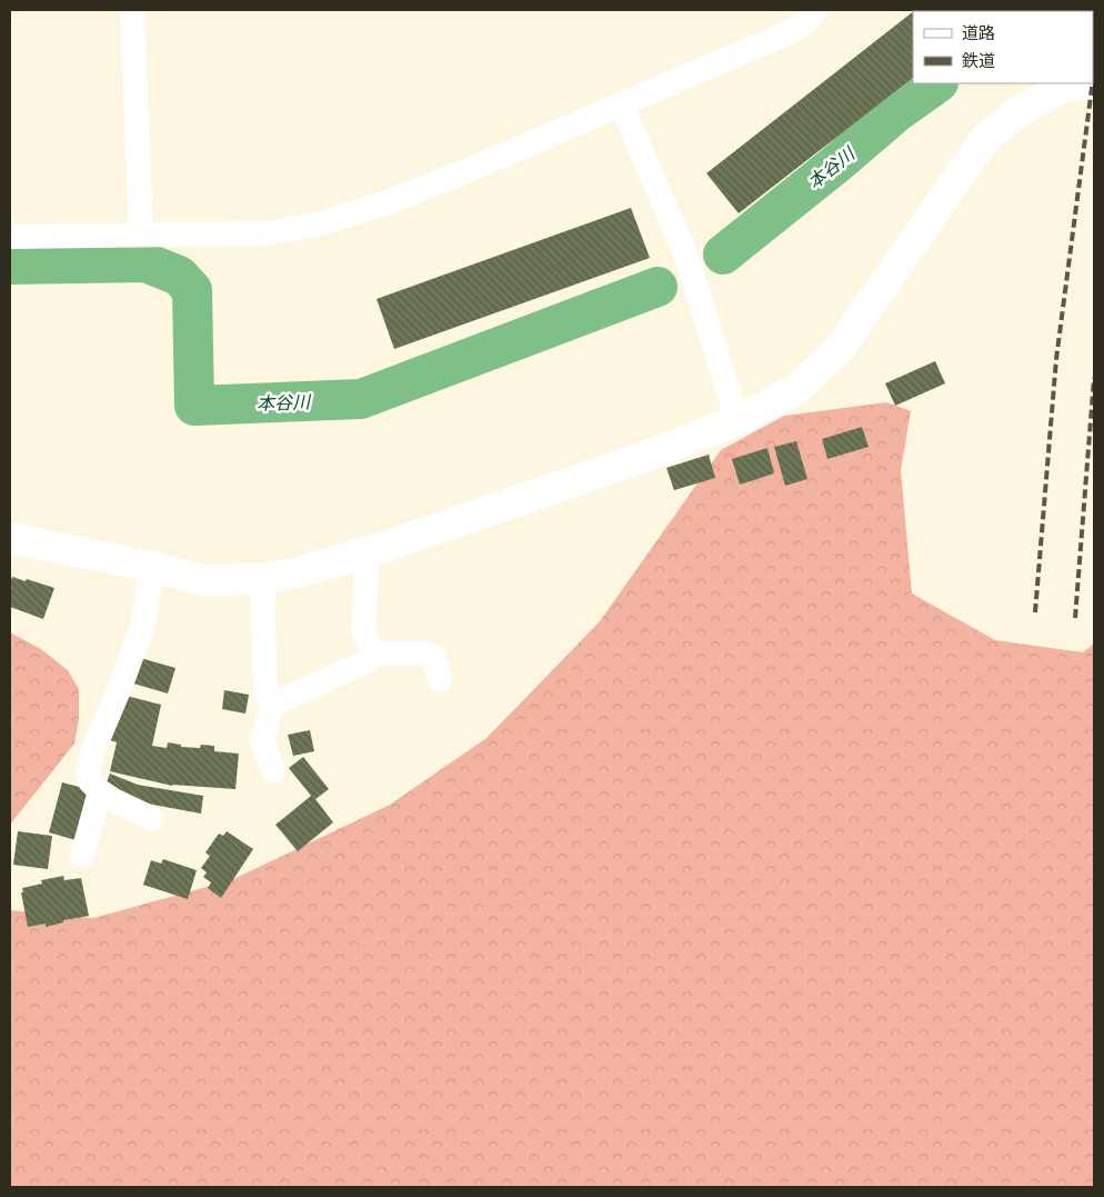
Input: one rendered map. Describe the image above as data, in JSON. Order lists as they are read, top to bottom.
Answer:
{
  "water": ["本谷川"],
  "legend": ["道路", "鉄道"]
}
